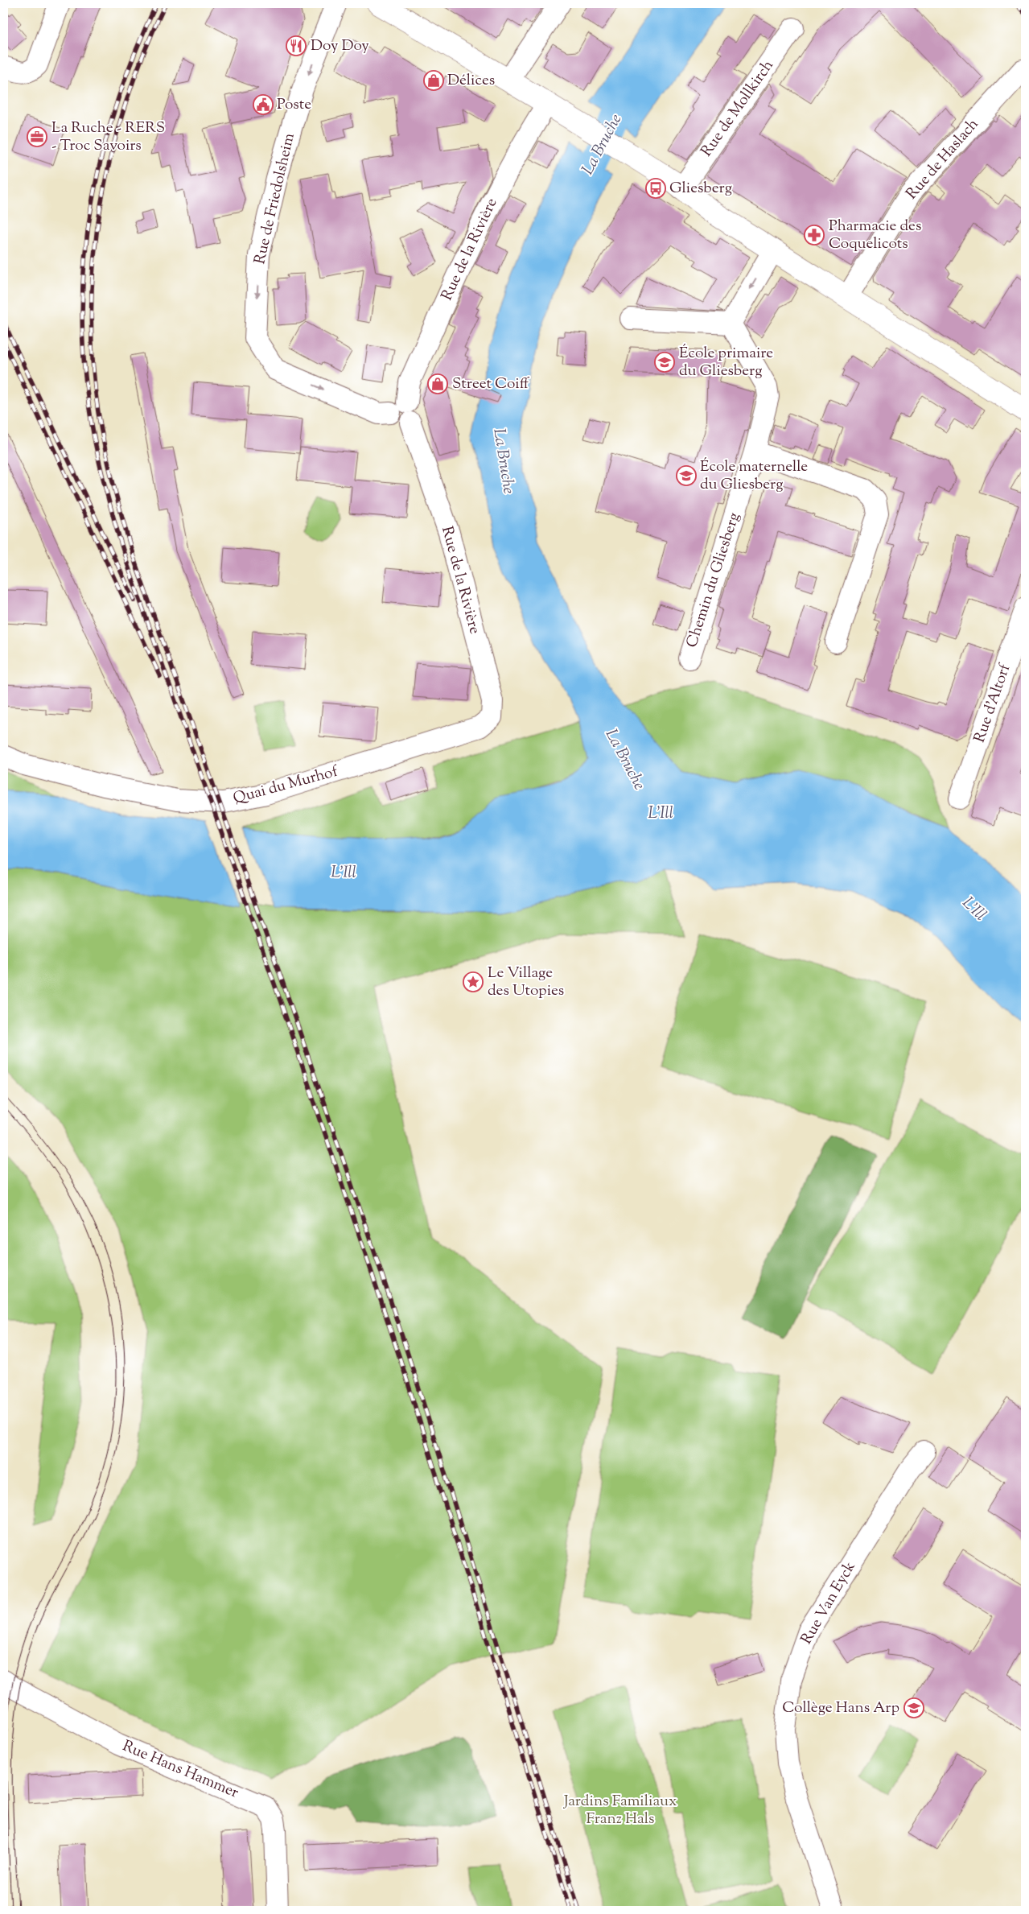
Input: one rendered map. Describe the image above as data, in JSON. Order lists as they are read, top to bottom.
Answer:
{
  "streets": {
    "street": [
      "Rue de Mollkirch",
      "Rue de Haslach",
      "Rue de Friedolsheim",
      "Rue de la Rivière",
      "Chemin du Gliesberg",
      "Rue d'Altorf",
      "Quai du Murhof",
      "Rue Van Eyck",
      "Rue Hans Hammer"
    ]
  },
  "crossings": [
    ["Rue de Friedolsheim", "Rue de la Rivière"],
    ["Rue de la Rivière", "Quai du Murhof"]
  ],
  "one_way": ["Rue de Friedolsheim"],
  "water": ["La Bruche", "L'Ill"],
  "parks": ["Jardins Familiaux Franz Hals"],
  "places": {
    "restaurant": ["Doy Doy"],
    "shop": ["Délices", "Street Coiff"],
    "public building": ["Poste"],
    "office": ["La Ruche - RERS - Troc Savoirs"],
    "bus stop": ["Gliesberg"],
    "pharmacy": ["Pharmacie des Coquelicots"],
    "school or university": ["École primaire du Gliesberg", "École maternelle du Gliesberg", "Collège Hans Arp"],
    "place": ["Le Village des Utopies"]
  }
}
